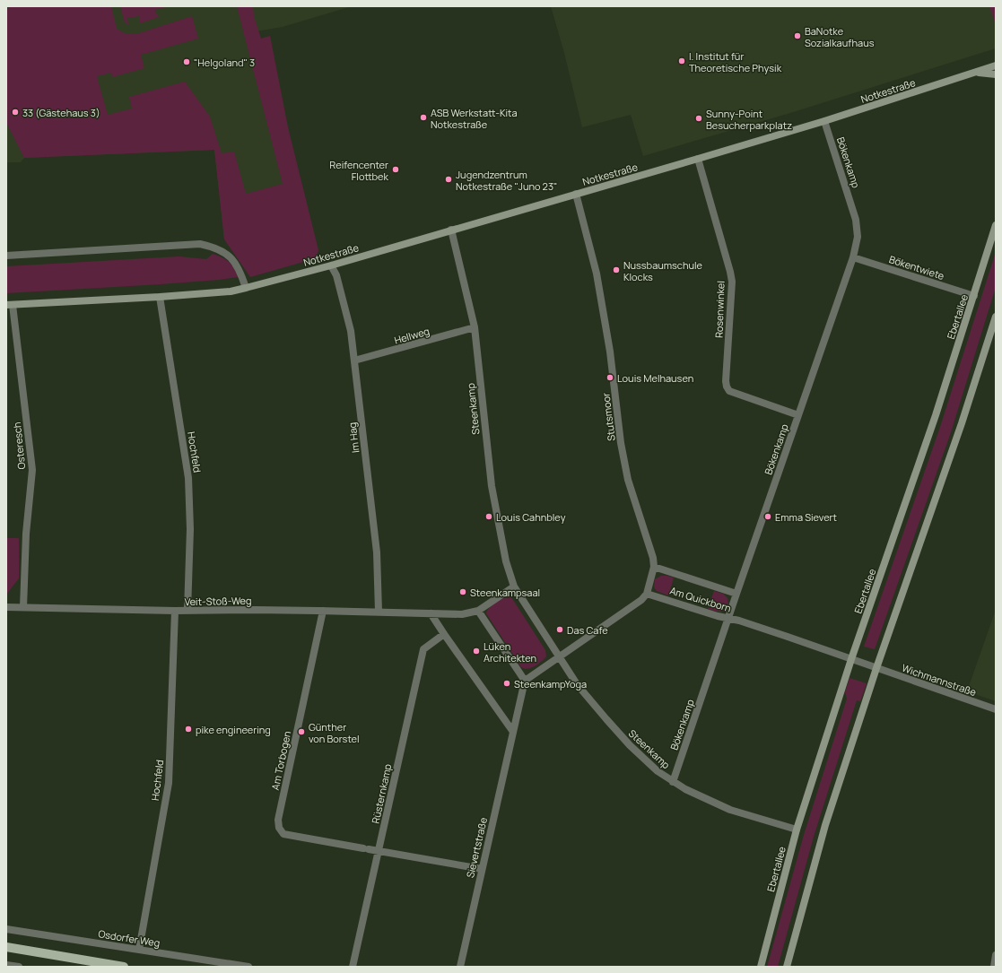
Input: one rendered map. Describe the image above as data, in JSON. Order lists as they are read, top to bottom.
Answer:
{
  "streets": {
    "main road": ["Notkestraße", "Ebertallee"],
    "street": [
      "Bökenkamp",
      "Bökentwiete",
      "Rosenwinkel",
      "Hellweg",
      "Steenkamp",
      "Stutsmoor",
      "Im Hag",
      "Osteresch",
      "Hochfeld",
      "Am Quickborn",
      "Veit-Stoß-Weg",
      "Wichmannstraße",
      "Am Torbogen",
      "Rüsternkamp",
      "Sievertstraße",
      "Osdorfer Weg"
    ]
  },
  "crossings": [
    ["Notkestraße", "Bökenkamp"],
    ["Notkestraße", "Rosenwinkel"],
    ["Notkestraße", "Steenkamp"],
    ["Notkestraße", "Stutsmoor"],
    ["Notkestraße", "Im Hag"],
    ["Notkestraße", "Osteresch"],
    ["Notkestraße", "Hochfeld"],
    ["Bökenkamp", "Bökentwiete"],
    ["Bökenkamp", "Rosenwinkel"],
    ["Bökenkamp", "Steenkamp"],
    ["Bökenkamp", "Am Quickborn"],
    ["Bökentwiete", "Ebertallee"],
    ["Ebertallee", "Steenkamp"],
    ["Ebertallee", "Am Quickborn"],
    ["Hellweg", "Steenkamp"],
    ["Hellweg", "Im Hag"],
    ["Stutsmoor", "Am Quickborn"],
    ["Im Hag", "Veit-Stoß-Weg"],
    ["Osteresch", "Veit-Stoß-Weg"],
    ["Hochfeld", "Veit-Stoß-Weg"],
    ["Hochfeld", "Osdorfer Weg"],
    ["Am Quickborn", "Wichmannstraße"],
    ["Veit-Stoß-Weg", "Am Torbogen"],
    ["Am Torbogen", "Rüsternkamp"],
    ["Am Torbogen", "Sievertstraße"]
  ],
  "places": [
    "BaNotke Sozialkaufhaus",
    "I. Institut für Theoretische Physik",
    "\"Helgoland\" 3",
    "33 (Gästehaus 3)",
    "ASB Werkstatt-Kita Notkestraße",
    "Sunny-Point Besucherparkplatz",
    "Reifencenter Flottbek",
    "Jugendzentrum Notkestraße \"Juno 23\"",
    "Nussbaumschule Klocks",
    "Louis Melhausen",
    "Louis Cahnbley",
    "Emma Sievert",
    "Steenkampsaal",
    "Das Cafe",
    "Lüken Architekten",
    "SteenkampYoga",
    "pike engineering",
    "Günther von Borstel"
  ]
}
